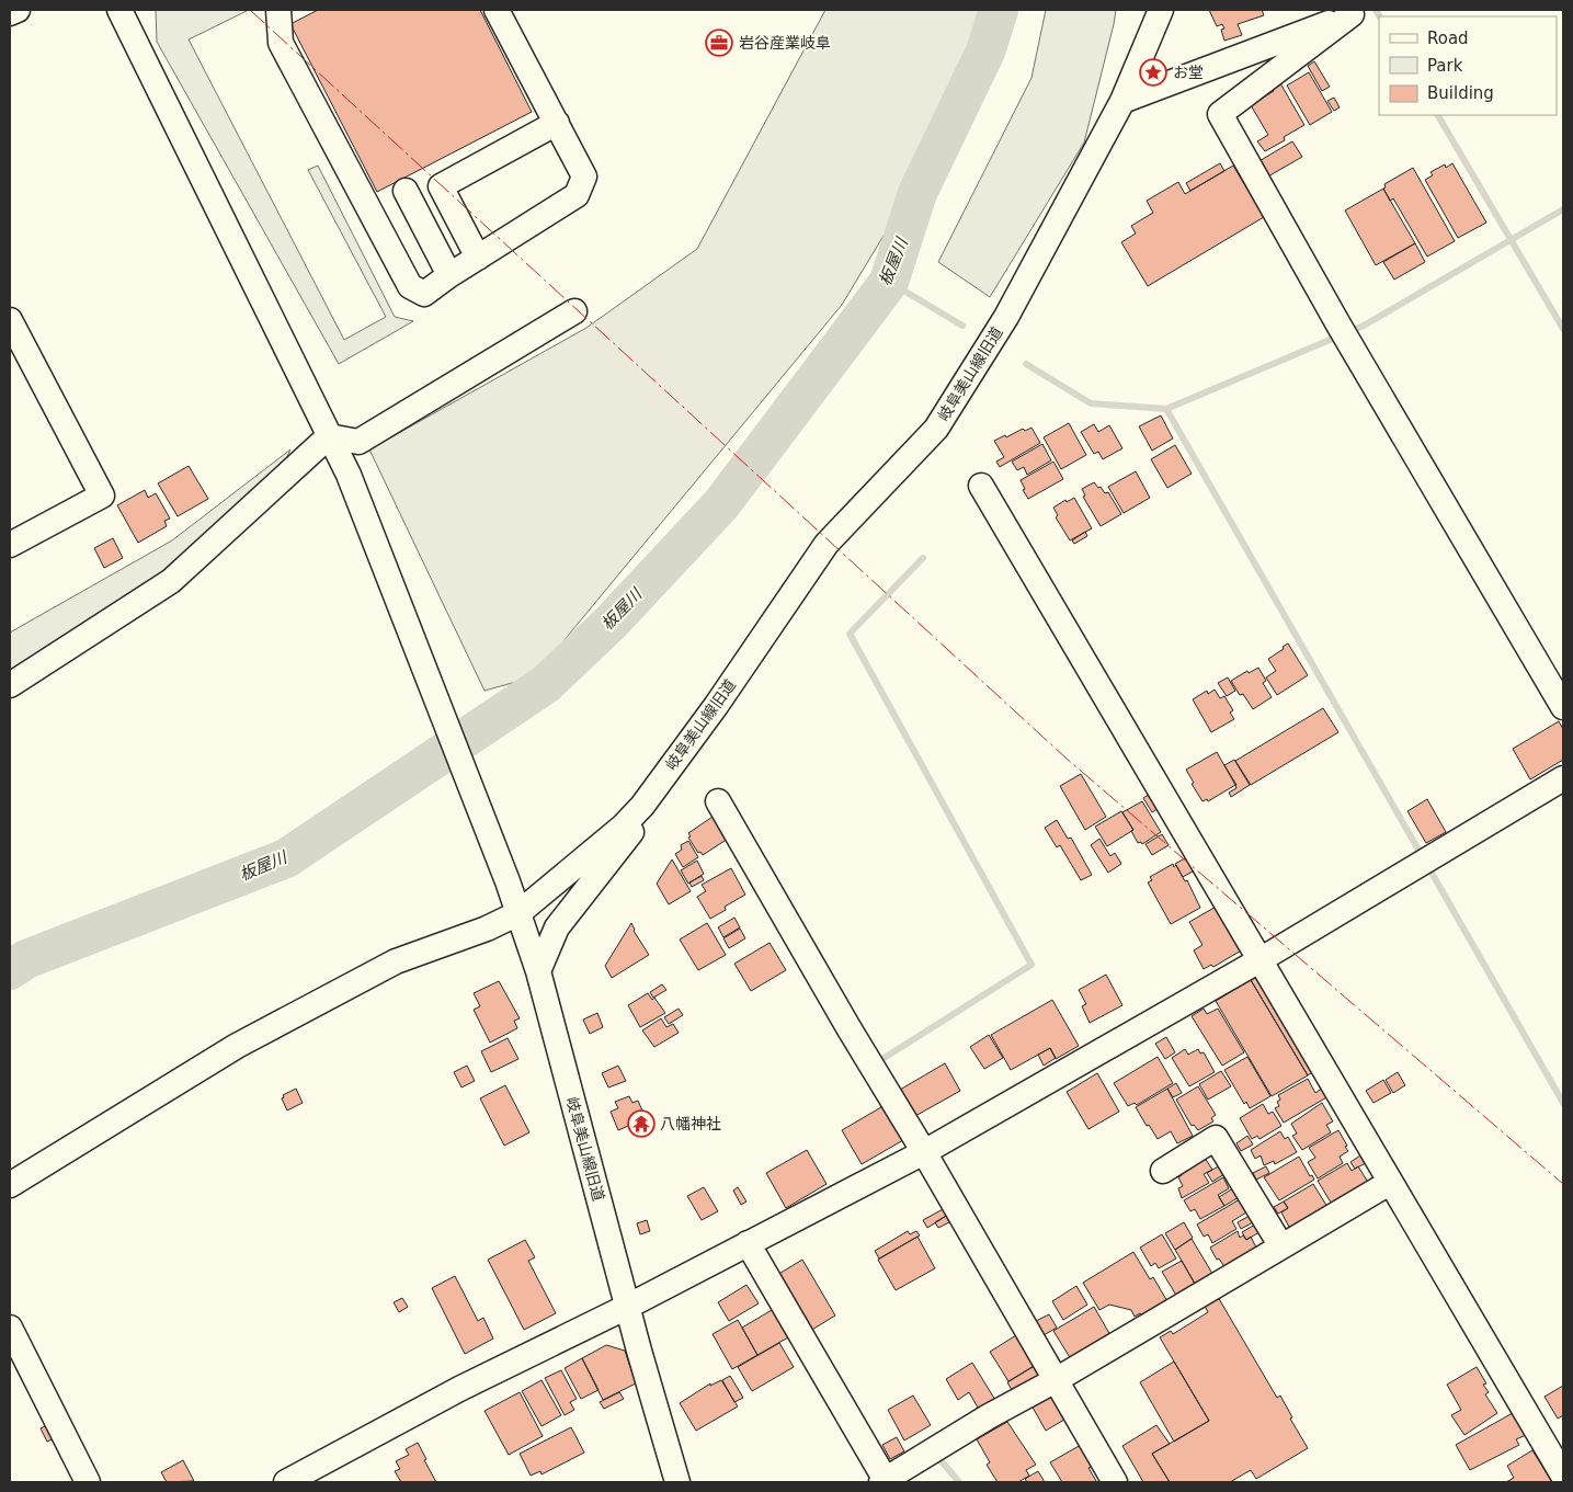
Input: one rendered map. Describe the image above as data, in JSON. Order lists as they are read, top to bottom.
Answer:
{
  "streets": {
    "street": ["岐阜美山線旧道"]
  },
  "water": ["板屋川"],
  "places": {
    "office": ["岩谷産業岐阜"],
    "place": ["お堂"],
    "temple": ["八幡神社"]
  },
  "legend": ["Road", "Park", "Building"]
}
